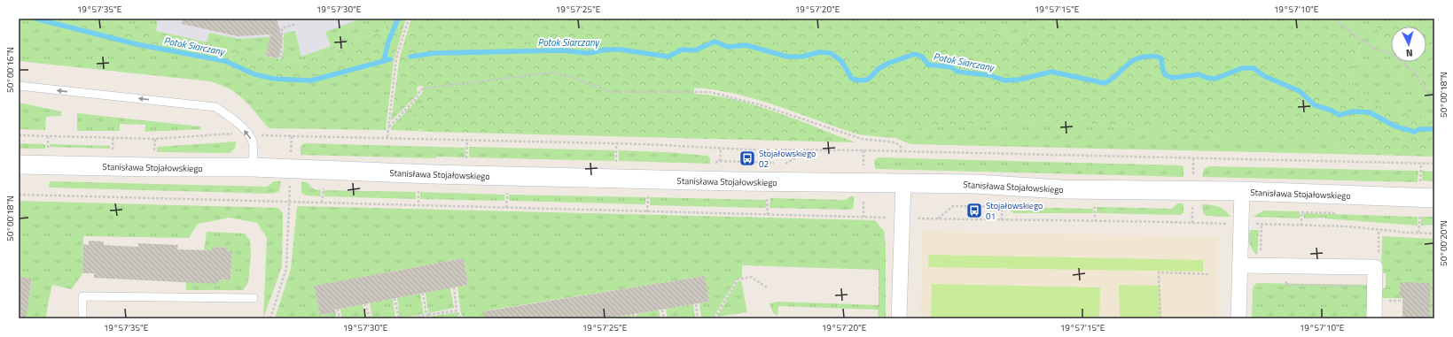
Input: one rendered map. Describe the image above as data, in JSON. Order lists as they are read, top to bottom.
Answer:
{
  "streets": {
    "street": ["Stanisława Stojałowskiego"]
  },
  "water": ["Potok Siarczany"],
  "places": {
    "bus stop": ["Stojałowskiego 02", "Stojałowskiego 01"]
  },
  "north": "bottom",
  "coordinates": [
    "19°57'35\"E",
    "19°57'30\"E",
    "19°57'25\"E",
    "19°57'20\"E",
    "19°57'15\"E",
    "19°57'10\"E",
    "50°00'16\"N",
    "50°00'18\"N",
    "50°00'20\"N"
  ]
}
